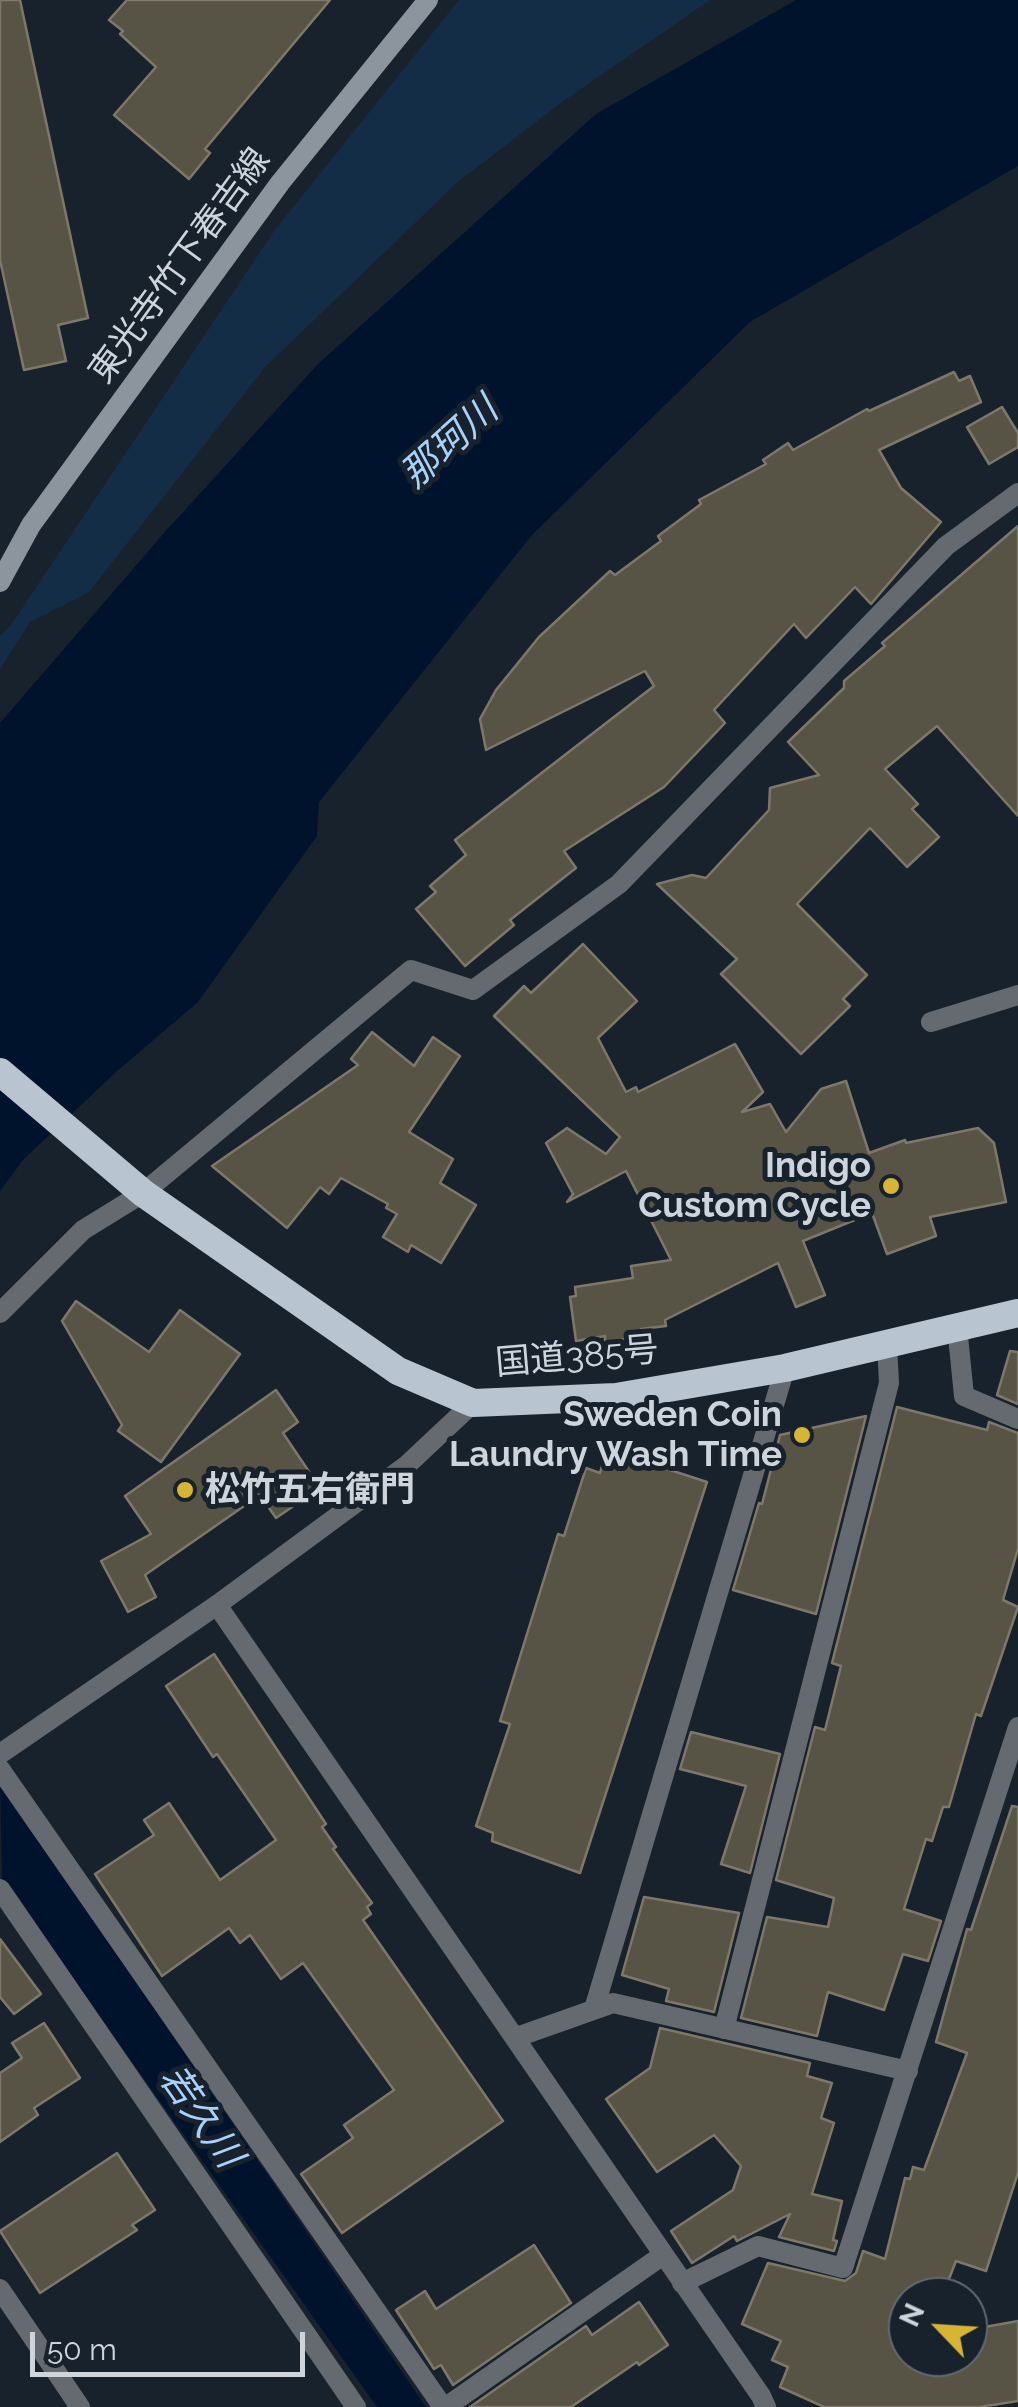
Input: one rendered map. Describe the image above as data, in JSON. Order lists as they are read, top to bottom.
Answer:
{
  "streets": {
    "highway": ["国道385号"],
    "main road": ["東光寺竹下春吉線"]
  },
  "water": ["那珂川", "若久川"],
  "places": ["Indigo Custom Cycle", "Sweden Coin Laundry Wash Time", "松竹五右衛門"],
  "scale_bar": "50 m",
  "north": "top left"
}
